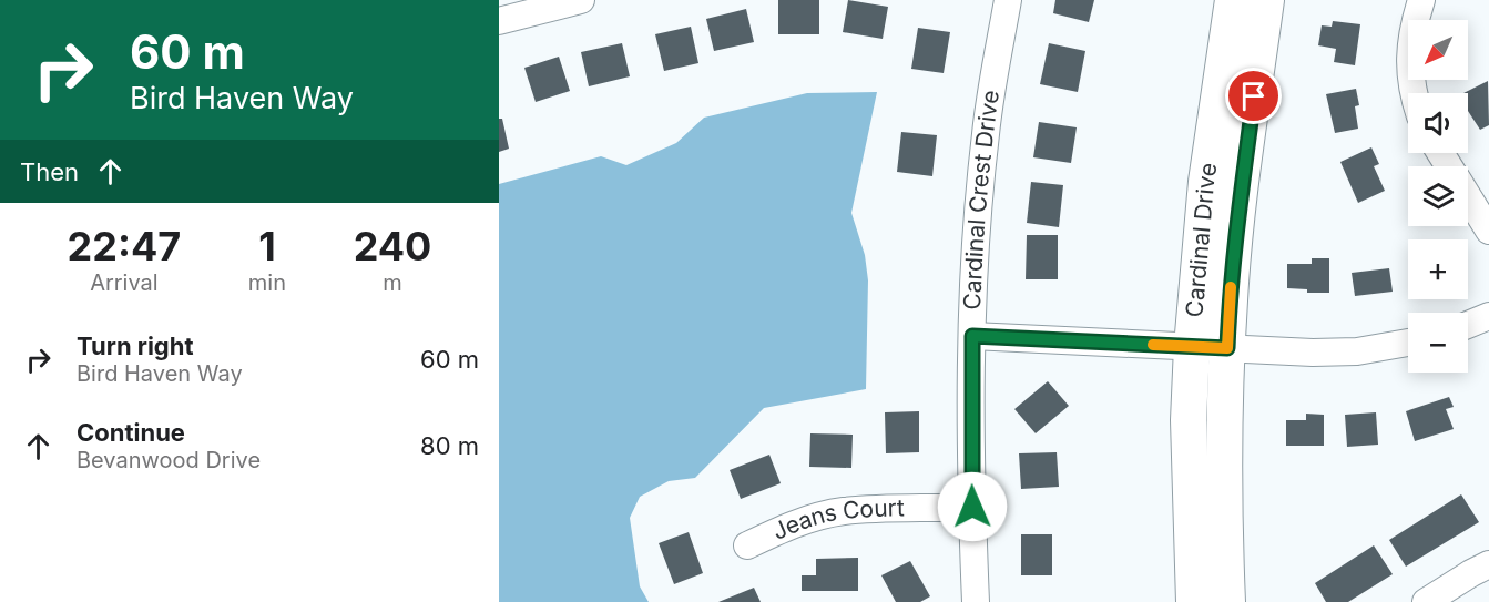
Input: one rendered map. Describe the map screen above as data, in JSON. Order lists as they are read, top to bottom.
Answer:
{
  "streets": {
    "main road": ["Cardinal Drive"],
    "street": ["Cardinal Crest Drive", "Jeans Court"]
  },
  "crossings": [
    ["Cardinal Crest Drive", "Jeans Court"]
  ],
  "north": "bottom left",
  "page": {
    "turn": ["60 m", "Bird Haven Way"],
    "map_buttons": ["+", "−"],
    "then": "Then",
    "eta": [
      "22:47",
      "Arrival",
      "1",
      "min",
      "240",
      "m"
    ],
    "list": [
      {
        "name": "Turn right",
        "note": "Bird Haven Way",
        "value": "60 m"
      },
      {
        "name": "Continue",
        "note": "Bevanwood Drive",
        "value": "80 m"
      }
    ]
  }
}
